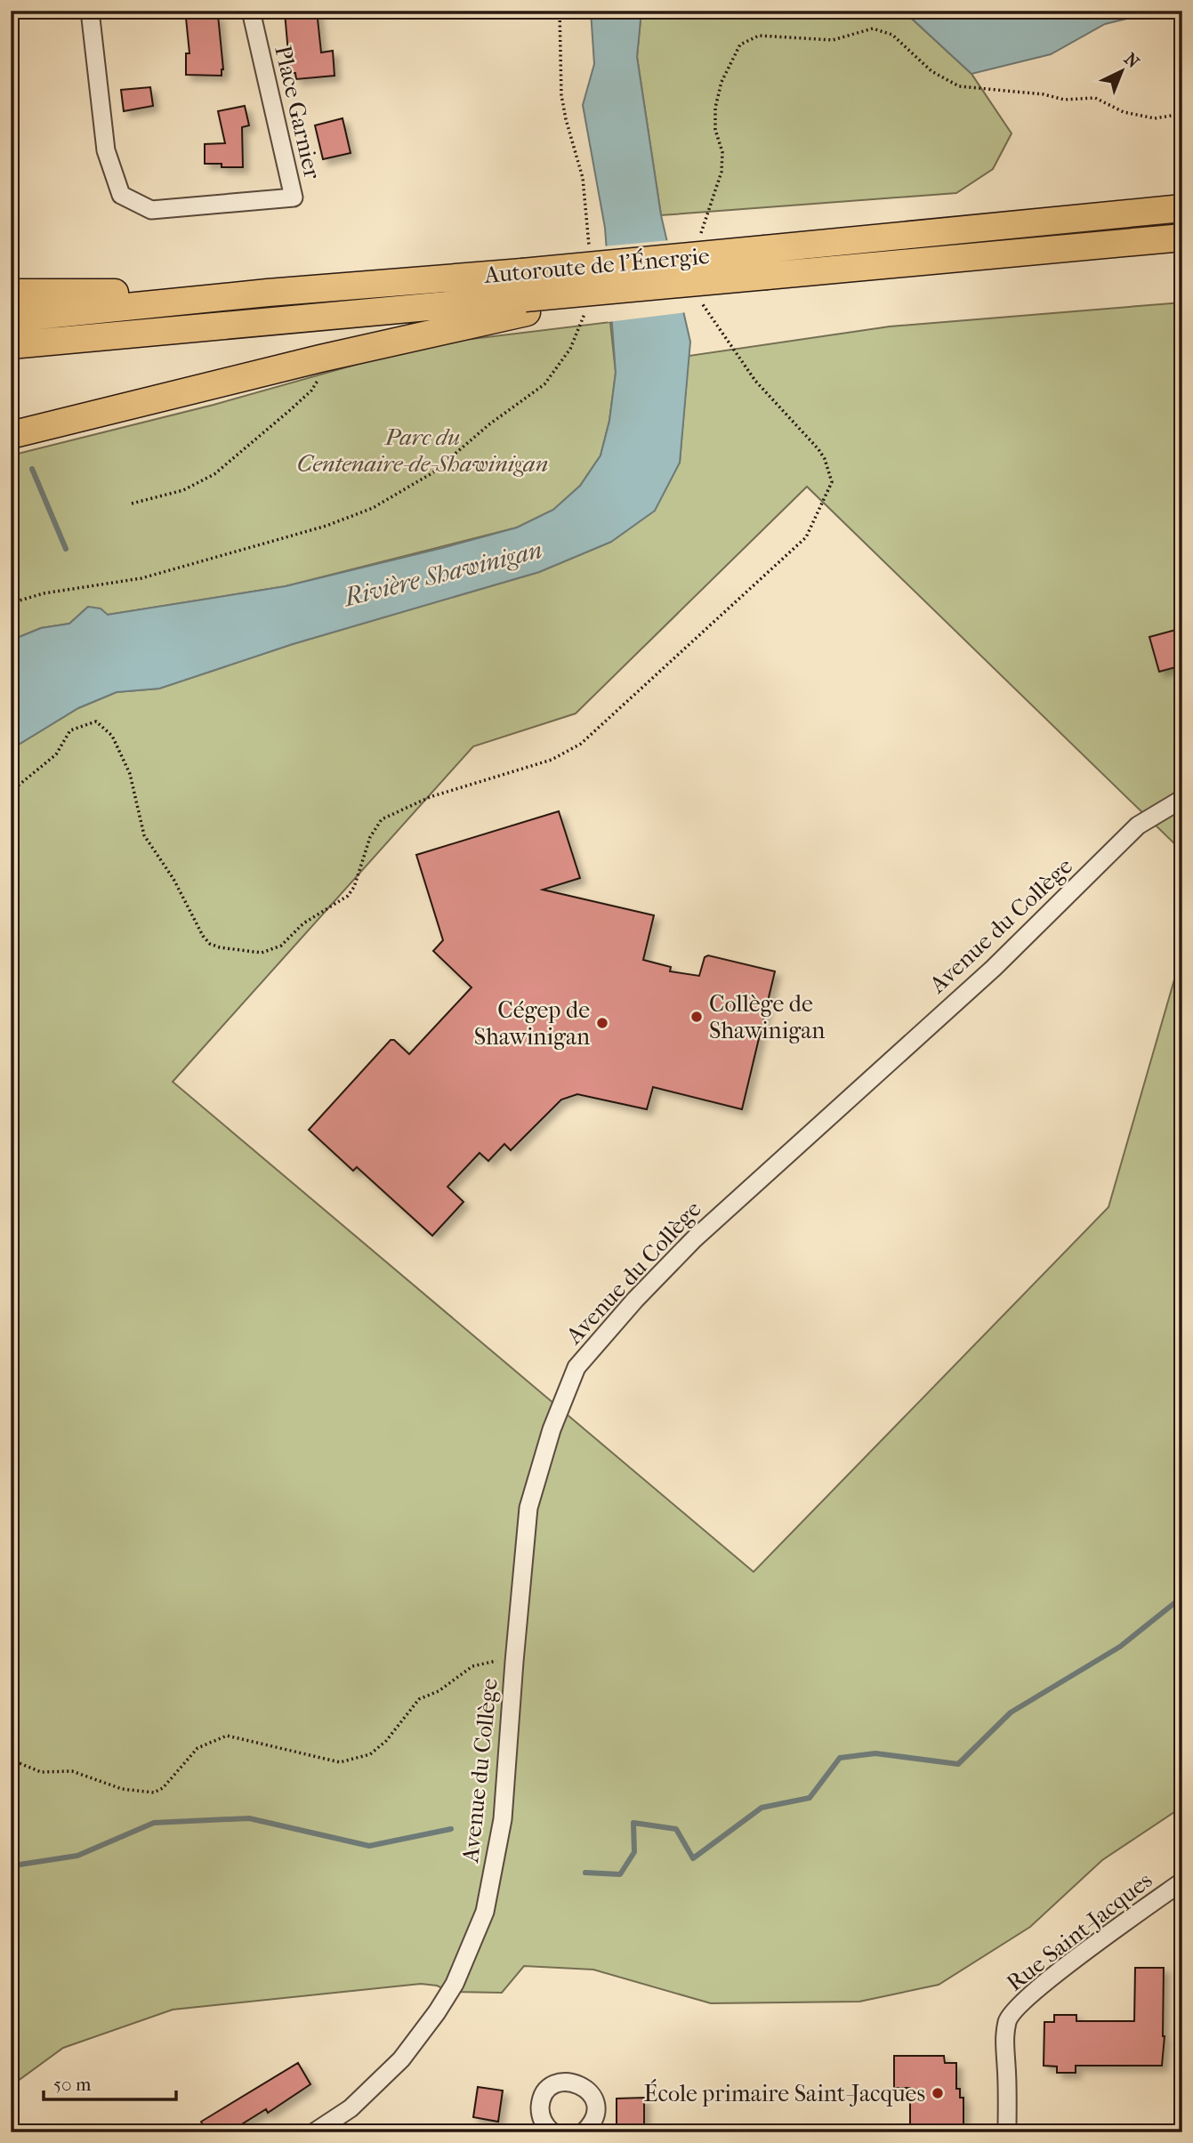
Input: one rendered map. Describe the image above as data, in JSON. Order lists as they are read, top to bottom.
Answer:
{
  "streets": {
    "highway": ["Autoroute de l'Énergie"],
    "street": ["Place Garnier", "Avenue du Collège", "Rue Saint-Jacques"]
  },
  "water": ["Rivière Shawinigan"],
  "parks": ["Parc du Centenaire-de-Shawinigan"],
  "places": ["Collège de Shawinigan", "Cégep de Shawinigan", "École primaire Saint-Jacques"],
  "scale_bar": "50 m",
  "north": "top right"
}
